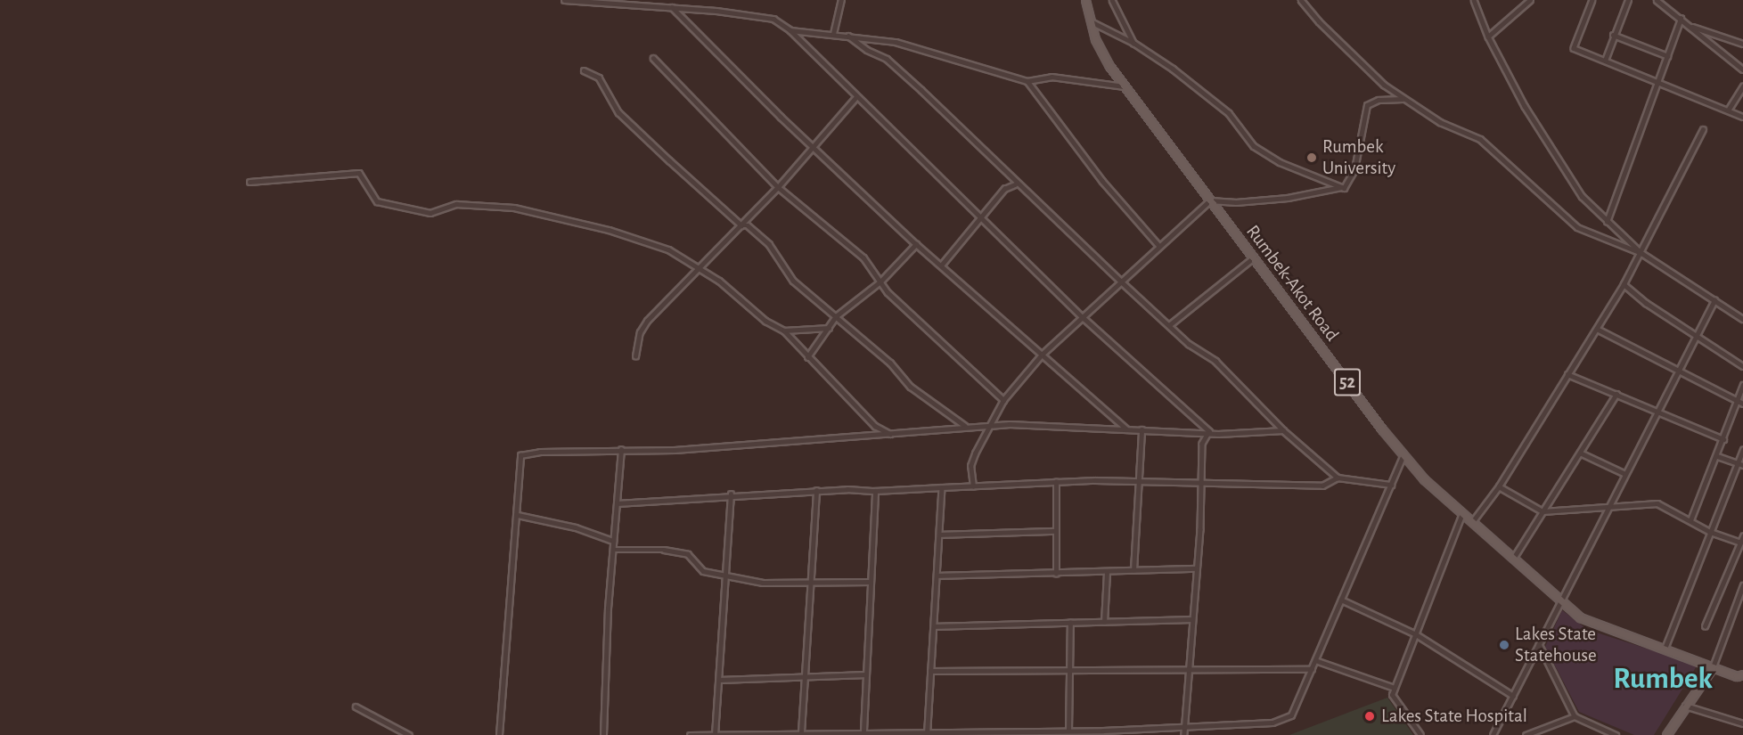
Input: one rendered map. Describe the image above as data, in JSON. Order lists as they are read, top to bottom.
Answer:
{
  "streets": {
    "main road": ["Rumbek-Akot Road", "52"]
  },
  "districts": ["Rumbek"],
  "places": ["Rumbek University", "Lakes State Statehouse", "Lakes State Hospital"]
}
